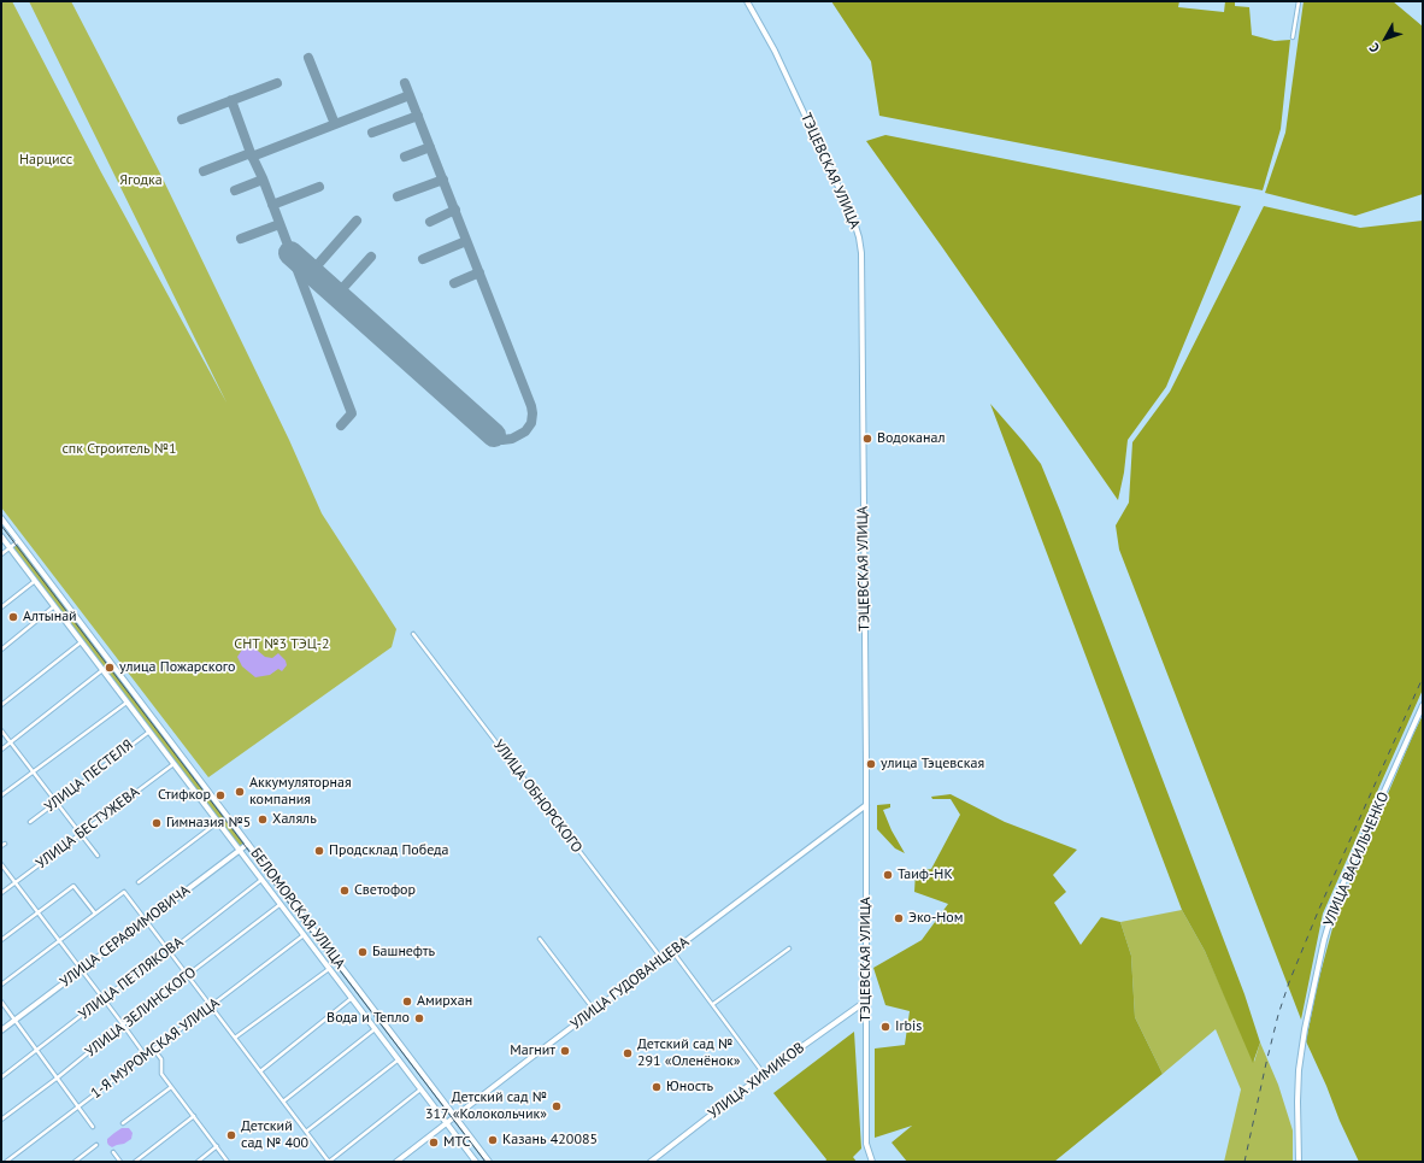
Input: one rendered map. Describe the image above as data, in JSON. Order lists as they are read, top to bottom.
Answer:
{
  "streets": {
    "main road": [
      "ТЭЦЕВСКАЯ УЛИЦА",
      "УЛИЦА ВАСИЛЬЧЕНКО",
      "БЕЛОМОРСКАЯ УЛИЦА",
      "УЛИЦА СЕРАФИМОВИЧА",
      "УЛИЦА ГУДОВАНЦЕВА",
      "УЛИЦА ХИМИКОВ"
    ],
    "street": [
      "УЛИЦА ПЕСТЕЛЯ",
      "УЛИЦА ОБНОРСКОГО",
      "УЛИЦА БЕСТУЖЕВА",
      "УЛИЦА ПЕТЛЯКОВА",
      "УЛИЦА ЗЕЛИНСКОГО",
      "1-Я МУРОМСКАЯ УЛИЦА"
    ]
  },
  "crossings": [
    ["ТЭЦЕВСКАЯ УЛИЦА", "УЛИЦА ГУДОВАНЦЕВА"],
    ["ТЭЦЕВСКАЯ УЛИЦА", "УЛИЦА ХИМИКОВ"],
    ["УЛИЦА ПЕСТЕЛЯ", "БЕЛОМОРСКАЯ УЛИЦА"],
    ["УЛИЦА ОБНОРСКОГО", "УЛИЦА ГУДОВАНЦЕВА"],
    ["УЛИЦА БЕСТУЖЕВА", "БЕЛОМОРСКАЯ УЛИЦА"],
    ["БЕЛОМОРСКАЯ УЛИЦА", "УЛИЦА СЕРАФИМОВИЧА"],
    ["БЕЛОМОРСКАЯ УЛИЦА", "УЛИЦА ПЕТЛЯКОВА"],
    ["БЕЛОМОРСКАЯ УЛИЦА", "УЛИЦА ГУДОВАНЦЕВА"],
    ["БЕЛОМОРСКАЯ УЛИЦА", "УЛИЦА ЗЕЛИНСКОГО"],
    ["БЕЛОМОРСКАЯ УЛИЦА", "1-Я МУРОМСКАЯ УЛИЦА"]
  ],
  "parks": [
    "Нарцисс",
    "Ягодка",
    "спк Строитель №1",
    "СНТ №3 ТЭЦ-2"
  ],
  "places": [
    "Водоканал",
    "Алтынай",
    "улица Пожарского",
    "улица Тэцевская",
    "Аккумуляторная компания",
    "Стифкор",
    "Халяль",
    "Гимназия №5",
    "Продсклад Победа",
    "Таиф-НК",
    "Светофор",
    "Эко-Ном",
    "Башнефть",
    "Амирхан",
    "Вода и Тепло",
    "Irbis",
    "Магнит",
    "Детский сад № 291 «Оленёнок»",
    "Юность",
    "Детский сад № 317 «Колокольчик»",
    "Детский сад № 400",
    "Казань 420085",
    "МТС"
  ],
  "north": "bottom left"
}
